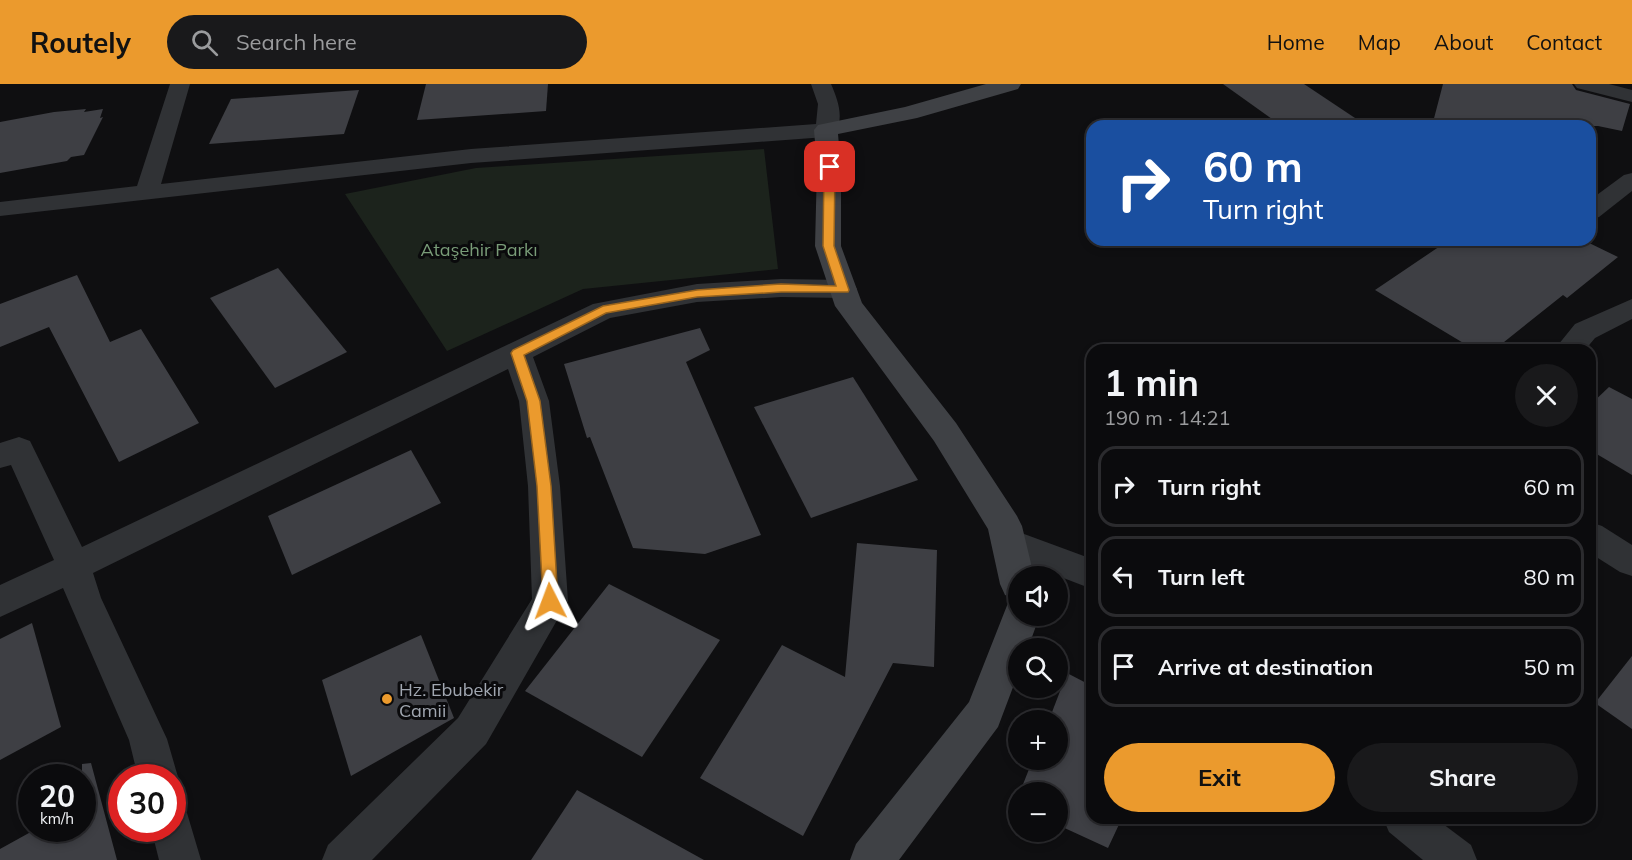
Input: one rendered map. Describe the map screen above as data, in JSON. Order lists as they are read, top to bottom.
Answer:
{
  "parks": ["Ataşehir Parkı"],
  "places": ["Hz. Ebubekir Camii"],
  "page": {
    "header": "Routely",
    "search": "Search here",
    "nav": [
      "Home",
      "Map",
      "About",
      "Contact"
    ],
    "turn": ["60 m", "Turn right"],
    "heading": ["1 min", "190 m · 14:21"],
    "list": [
      {
        "name": "Turn right",
        "value": "60 m"
      },
      {
        "name": "Turn left",
        "value": "80 m"
      },
      {
        "name": "Arrive at destination",
        "value": "50 m"
      }
    ],
    "map_buttons": ["+", "−"],
    "buttons": ["Exit", "Share"],
    "speed": "20 km/h",
    "limit": "30"
  }
}
